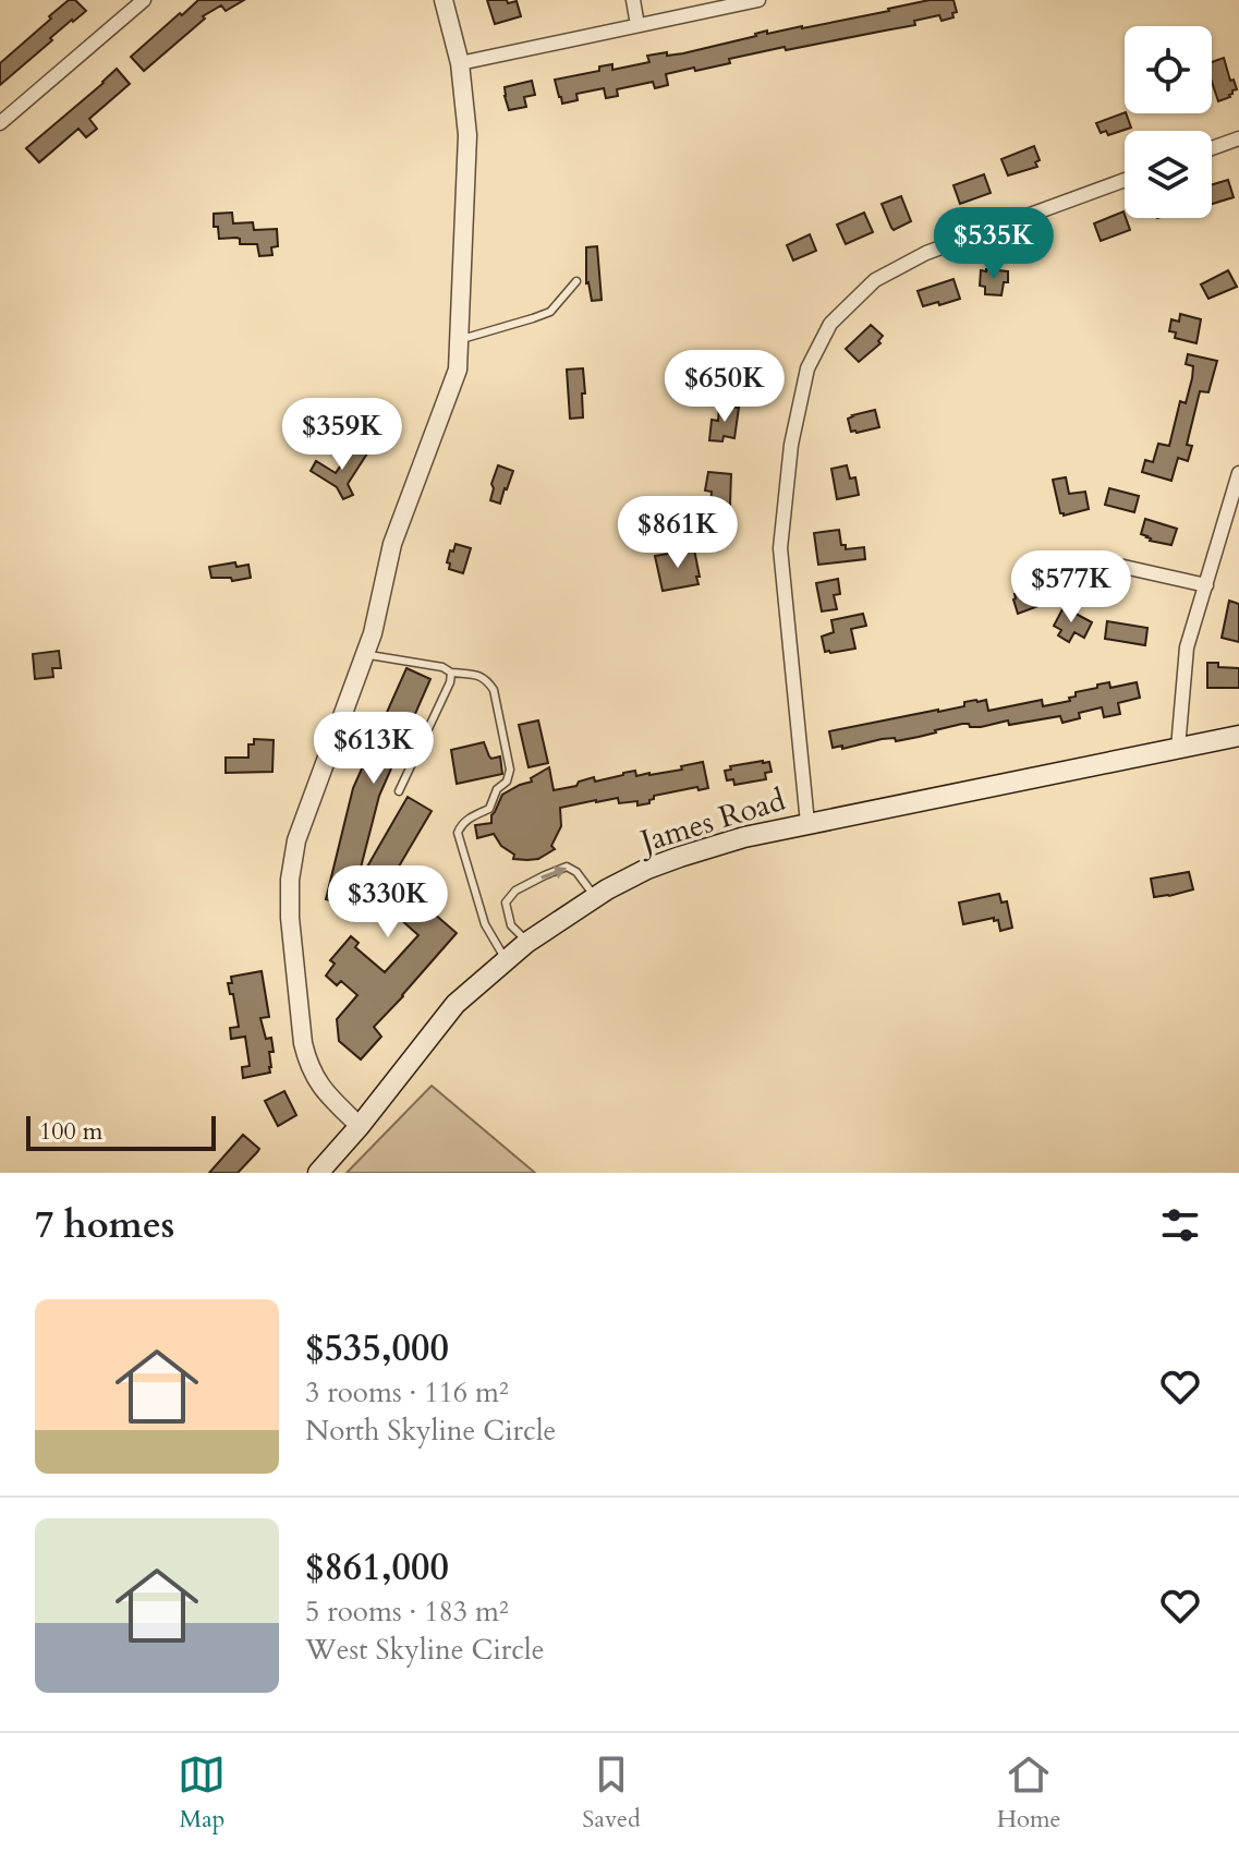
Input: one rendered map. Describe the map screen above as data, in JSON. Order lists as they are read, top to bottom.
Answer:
{
  "streets": {
    "main road": ["James Road"]
  },
  "scale_bar": "100 m",
  "page": {
    "price": [
      "$535K",
      "$650K",
      "$359K",
      "$861K",
      "$577K",
      "$613K",
      "$330K"
    ],
    "scale": "100 m",
    "heading": "7 homes",
    "list": [
      {
        "name": "$535,000",
        "note": "3 rooms · 116 m² · North Skyline Circle"
      },
      {
        "name": "$861,000",
        "note": "5 rooms · 183 m² · West Skyline Circle"
      }
    ],
    "tabs": ["Map", "Saved", "Home"]
  }
}
